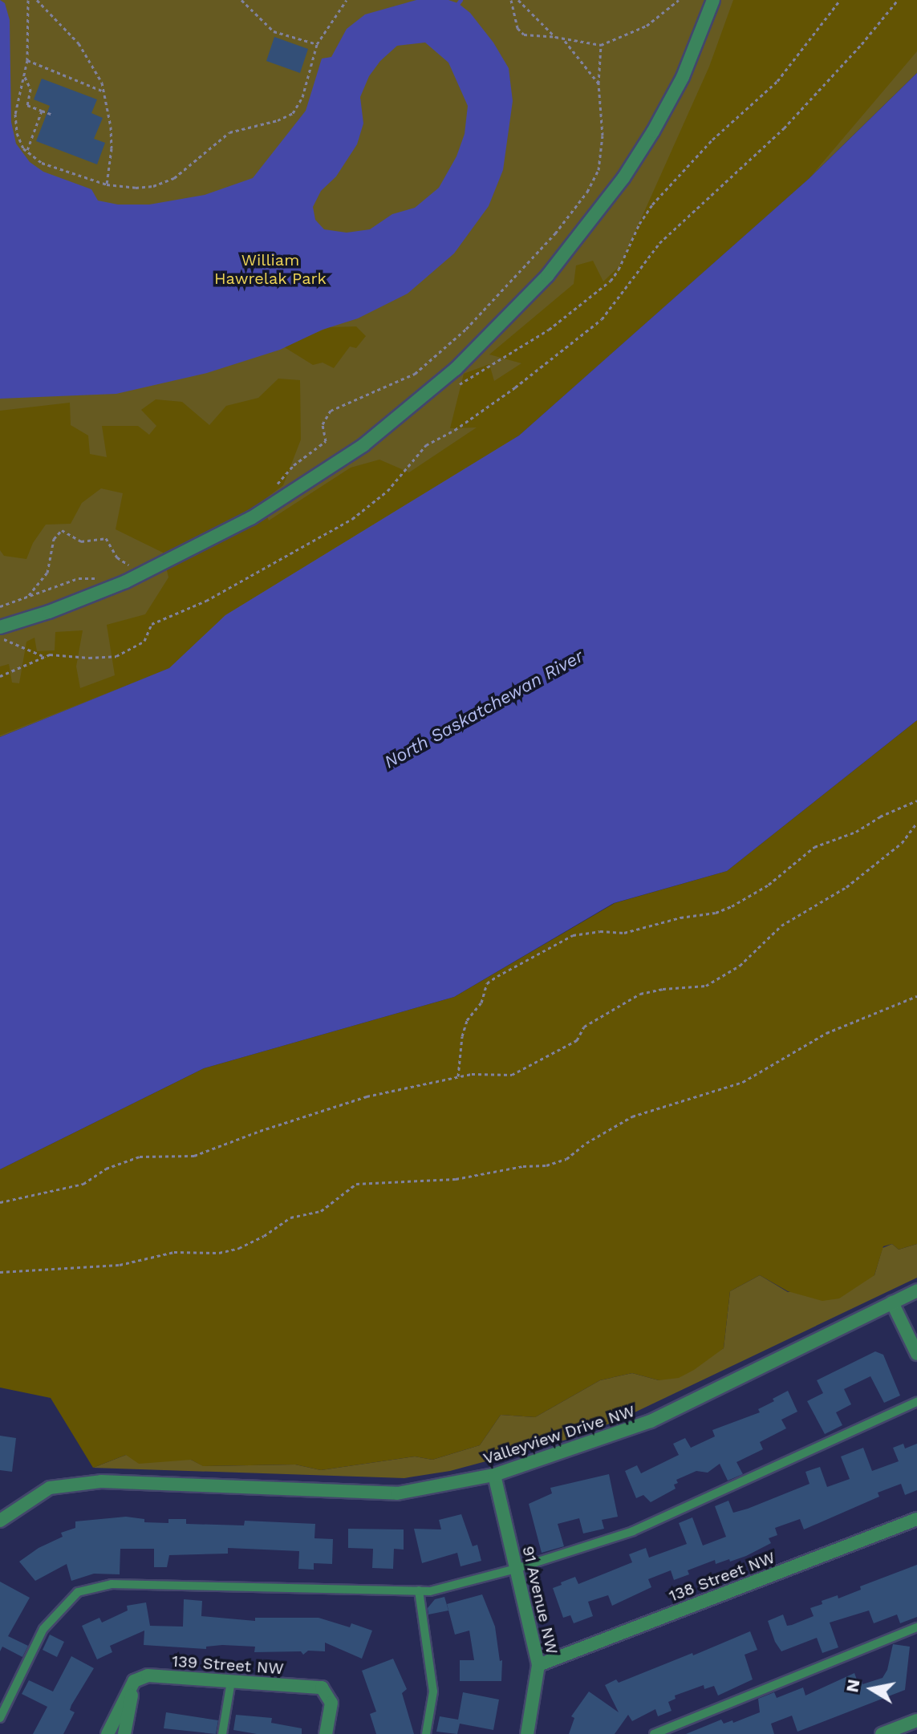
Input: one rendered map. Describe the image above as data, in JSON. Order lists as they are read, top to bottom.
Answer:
{
  "streets": {
    "street": [
      "Valleyview Drive NW",
      "138 Street NW",
      "91 Avenue NW",
      "139 Street NW"
    ]
  },
  "crossings": [
    ["Valleyview Drive NW", "91 Avenue NW"],
    ["138 Street NW", "91 Avenue NW"]
  ],
  "water": ["North Saskatchewan River"],
  "parks": ["William Hawrelak Park"],
  "north": "left"
}
